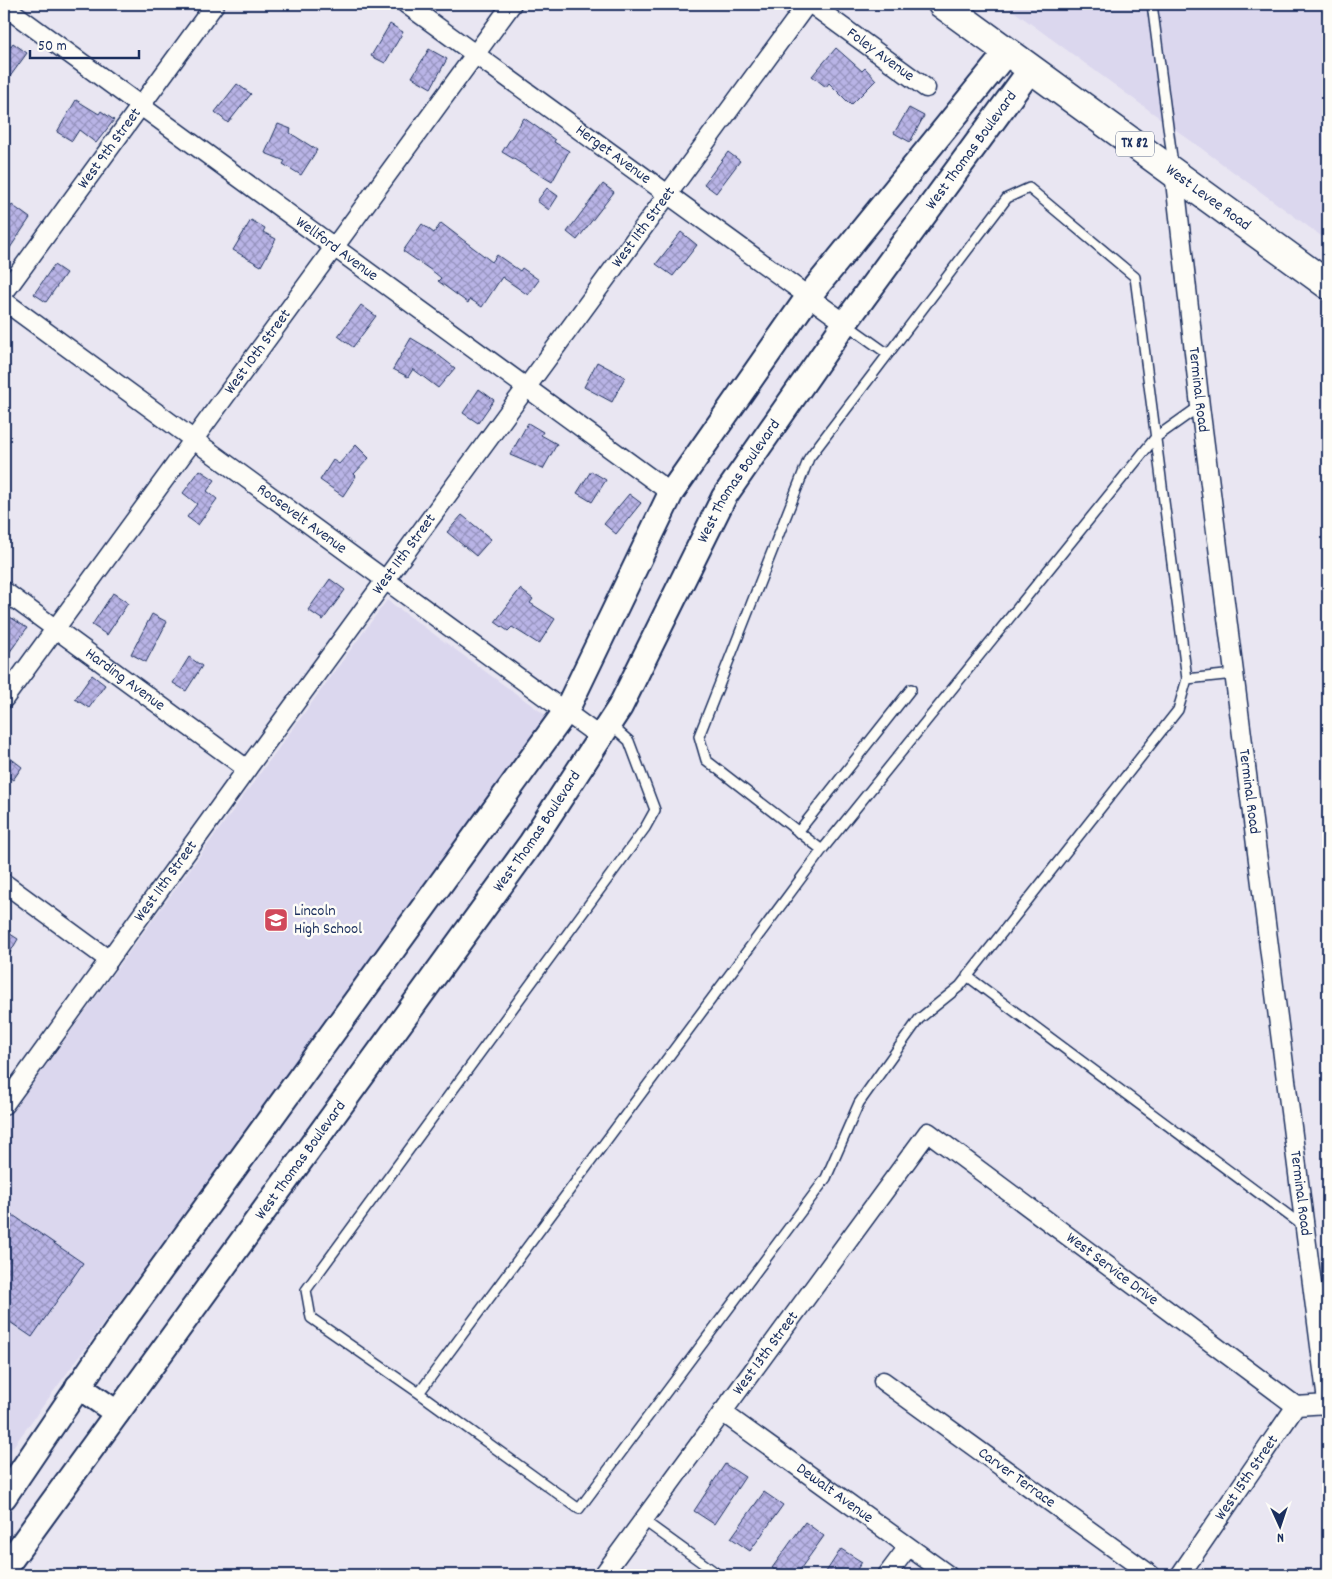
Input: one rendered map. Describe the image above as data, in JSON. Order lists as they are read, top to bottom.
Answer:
{
  "streets": {
    "main road": ["TX 82", "West Levee Road"],
    "street": [
      "Foley Avenue",
      "West 9th Street",
      "West Thomas Boulevard",
      "Herget Avenue",
      "West 11th Street",
      "Wellford Avenue",
      "West 10th Street",
      "Terminal Road",
      "Roosevelt Avenue",
      "Harding Avenue",
      "West Service Drive",
      "West 13th Street",
      "Carver Terrace",
      "West 15th Street",
      "Dewalt Avenue"
    ]
  },
  "crossings": [
    ["West 9th Street", "Wellford Avenue"],
    ["West Thomas Boulevard", "Herget Avenue"],
    ["West Thomas Boulevard", "West Levee Road"],
    ["West Thomas Boulevard", "Wellford Avenue"],
    ["West Thomas Boulevard", "Roosevelt Avenue"],
    ["Herget Avenue", "West 11th Street"],
    ["Herget Avenue", "West 10th Street"],
    ["West Levee Road", "Terminal Road"],
    ["West 11th Street", "Wellford Avenue"],
    ["West 11th Street", "Roosevelt Avenue"],
    ["West 11th Street", "Harding Avenue"],
    ["Wellford Avenue", "West 10th Street"],
    ["West 10th Street", "Roosevelt Avenue"],
    ["West 10th Street", "Harding Avenue"],
    ["West Service Drive", "West 13th Street"],
    ["West Service Drive", "West 15th Street"],
    ["West 13th Street", "Dewalt Avenue"]
  ],
  "places": {
    "school or university": ["Lincoln High School"]
  },
  "scale_bar": "50 m",
  "north": "bottom"
}
